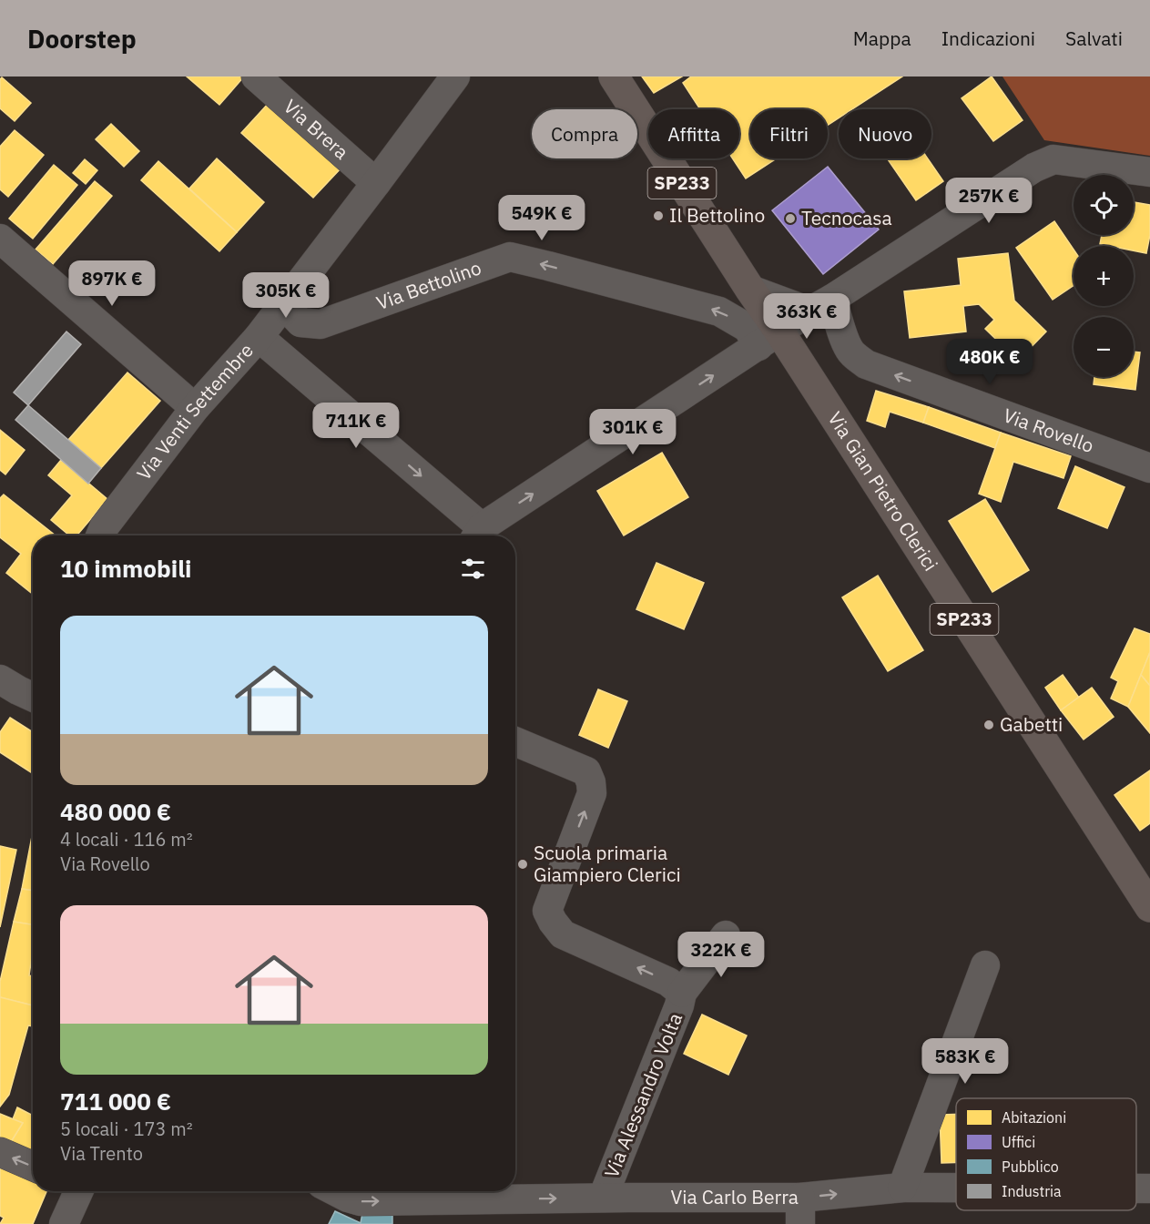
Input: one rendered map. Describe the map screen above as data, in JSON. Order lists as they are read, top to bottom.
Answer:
{
  "streets": {
    "main road": ["SP233", "Via Gian Pietro Clerici"],
    "street": [
      "Via Brera",
      "Via Bettolino",
      "Via Venti Settembre",
      "Via Rovello",
      "Via Alessandro Volta",
      "Via Carlo Berra"
    ]
  },
  "crossings": [
    ["Via Brera", "Via Venti Settembre"],
    ["Via Bettolino", "Via Gian Pietro Clerici"],
    ["Via Alessandro Volta", "Via Carlo Berra"]
  ],
  "one_way": ["Via Bettolino", "Via Rovello", "Via Carlo Berra"],
  "places": [
    "Il Bettolino",
    "Tecnocasa",
    "Gabetti",
    "Scuola primaria Giampiero Clerici"
  ],
  "legend": [
    "Abitazioni",
    "Uffici",
    "Pubblico",
    "Industria"
  ],
  "page": {
    "header": "Doorstep",
    "nav": ["Mappa", "Indicazioni", "Salvati"],
    "chip": [
      "Compra",
      "Affitta",
      "Filtri",
      "Nuovo"
    ],
    "map_buttons": ["+", "−"],
    "price": [
      "257K €",
      "549K €",
      "897K €",
      "305K €",
      "363K €",
      "480K €",
      "711K €",
      "301K €",
      "322K €",
      "583K €"
    ],
    "heading": "10 immobili",
    "list": [
      {
        "name": "480 000 €",
        "note": "4 locali · 116 m² · Via Rovello"
      },
      {
        "name": "711 000 €",
        "note": "5 locali · 173 m² · Via Trento"
      }
    ]
  }
}
